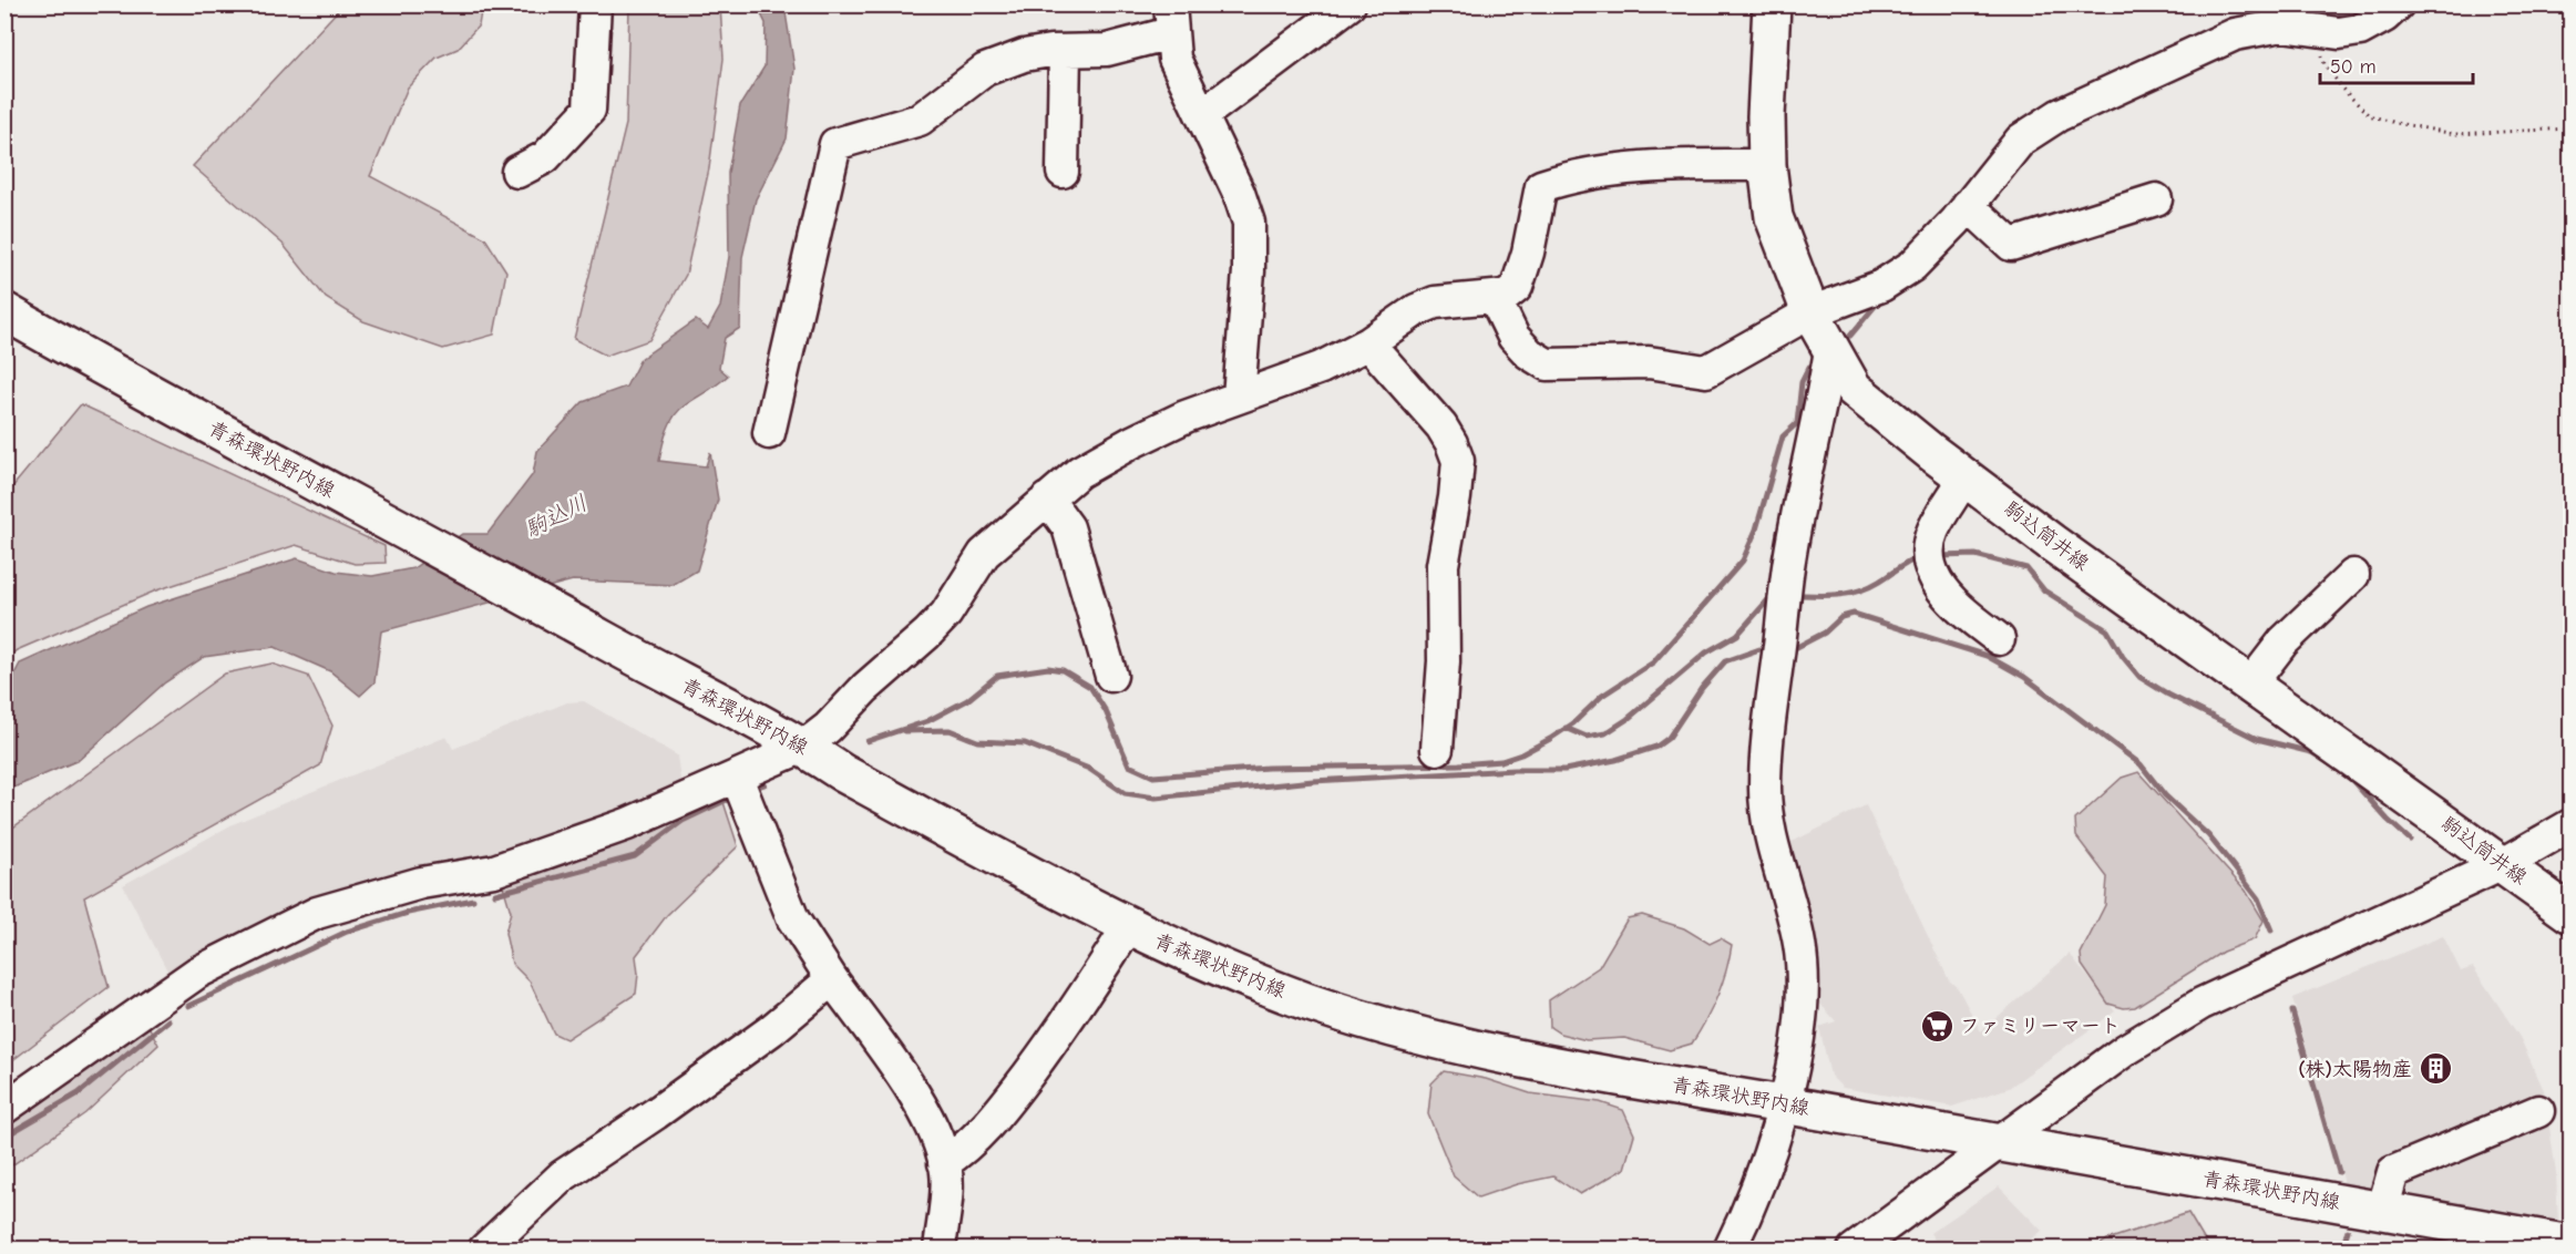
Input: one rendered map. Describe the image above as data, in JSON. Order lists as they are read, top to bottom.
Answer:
{
  "streets": {
    "main road": ["青森環状野内線", "駒込筒井線"]
  },
  "water": ["駒込川"],
  "places": {
    "supermarket": ["ファミリーマート"],
    "building": ["(株)太陽物産"]
  },
  "scale_bar": "50 m"
}
